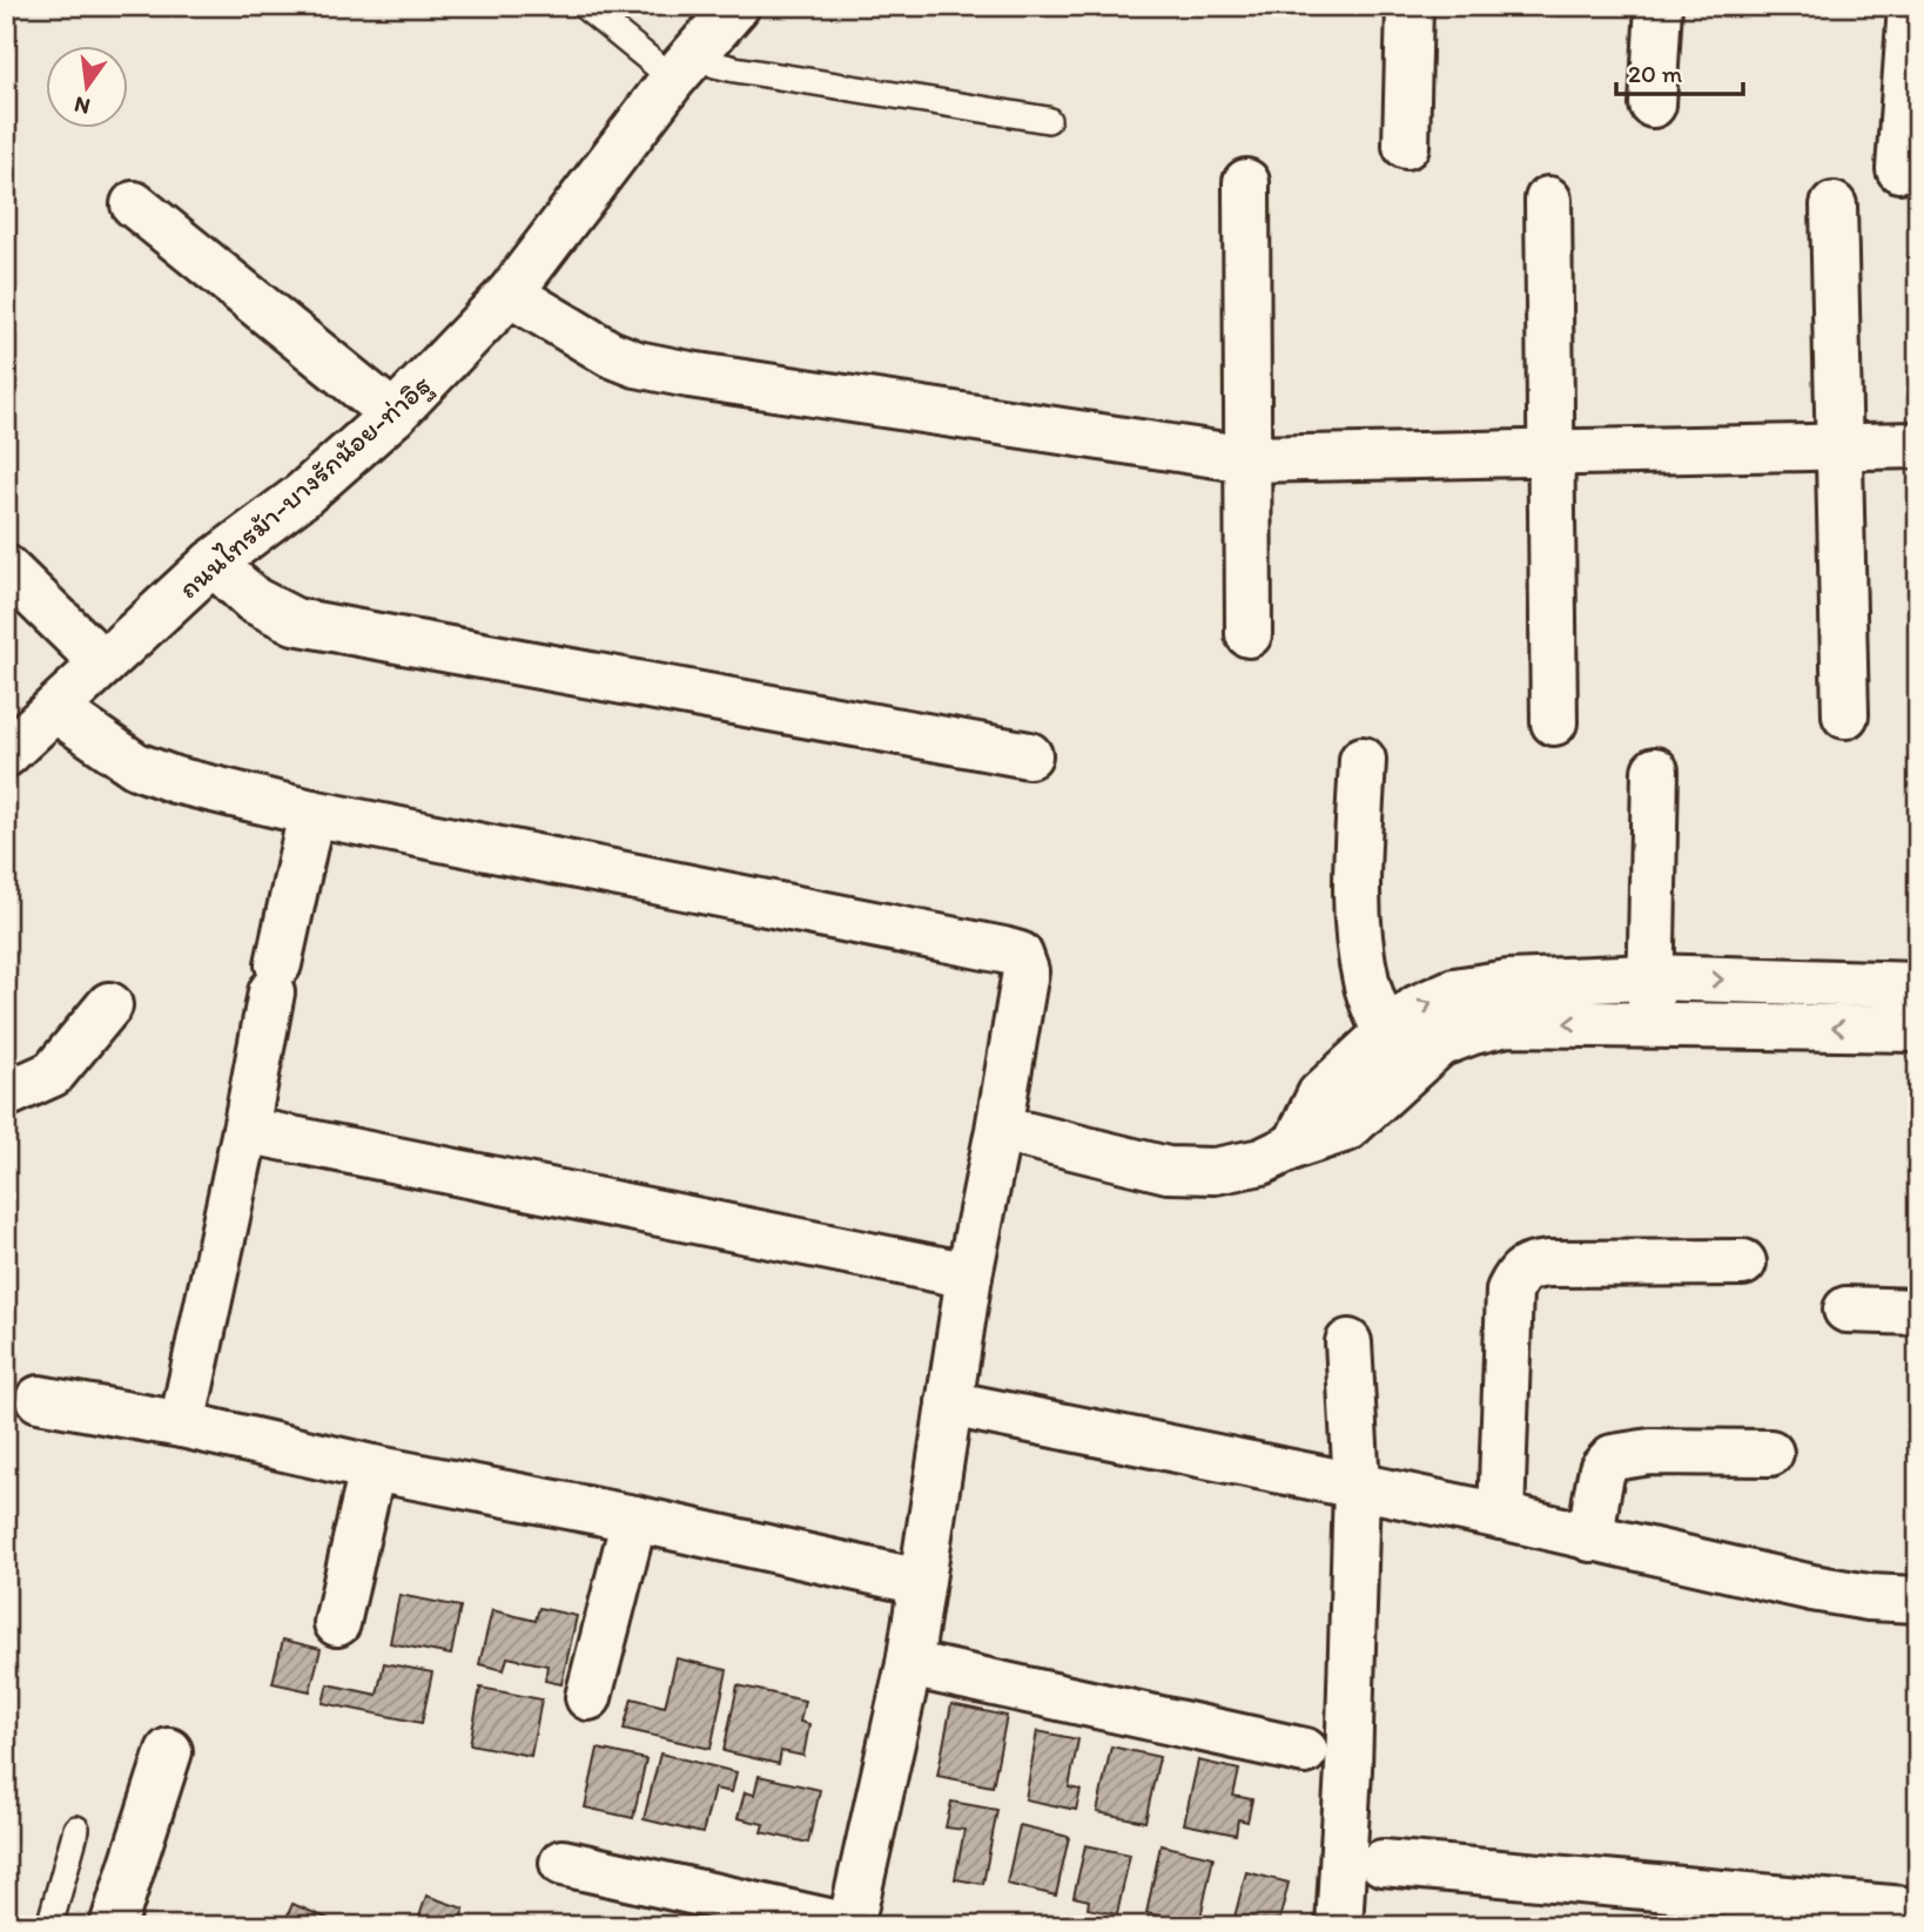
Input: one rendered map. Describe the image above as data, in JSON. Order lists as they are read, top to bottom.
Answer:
{
  "streets": {
    "street": ["ถนนไทรม้า-บางรักน้อย-ท่าอิฐ"]
  },
  "scale_bar": "20 m",
  "north": "bottom"
}
